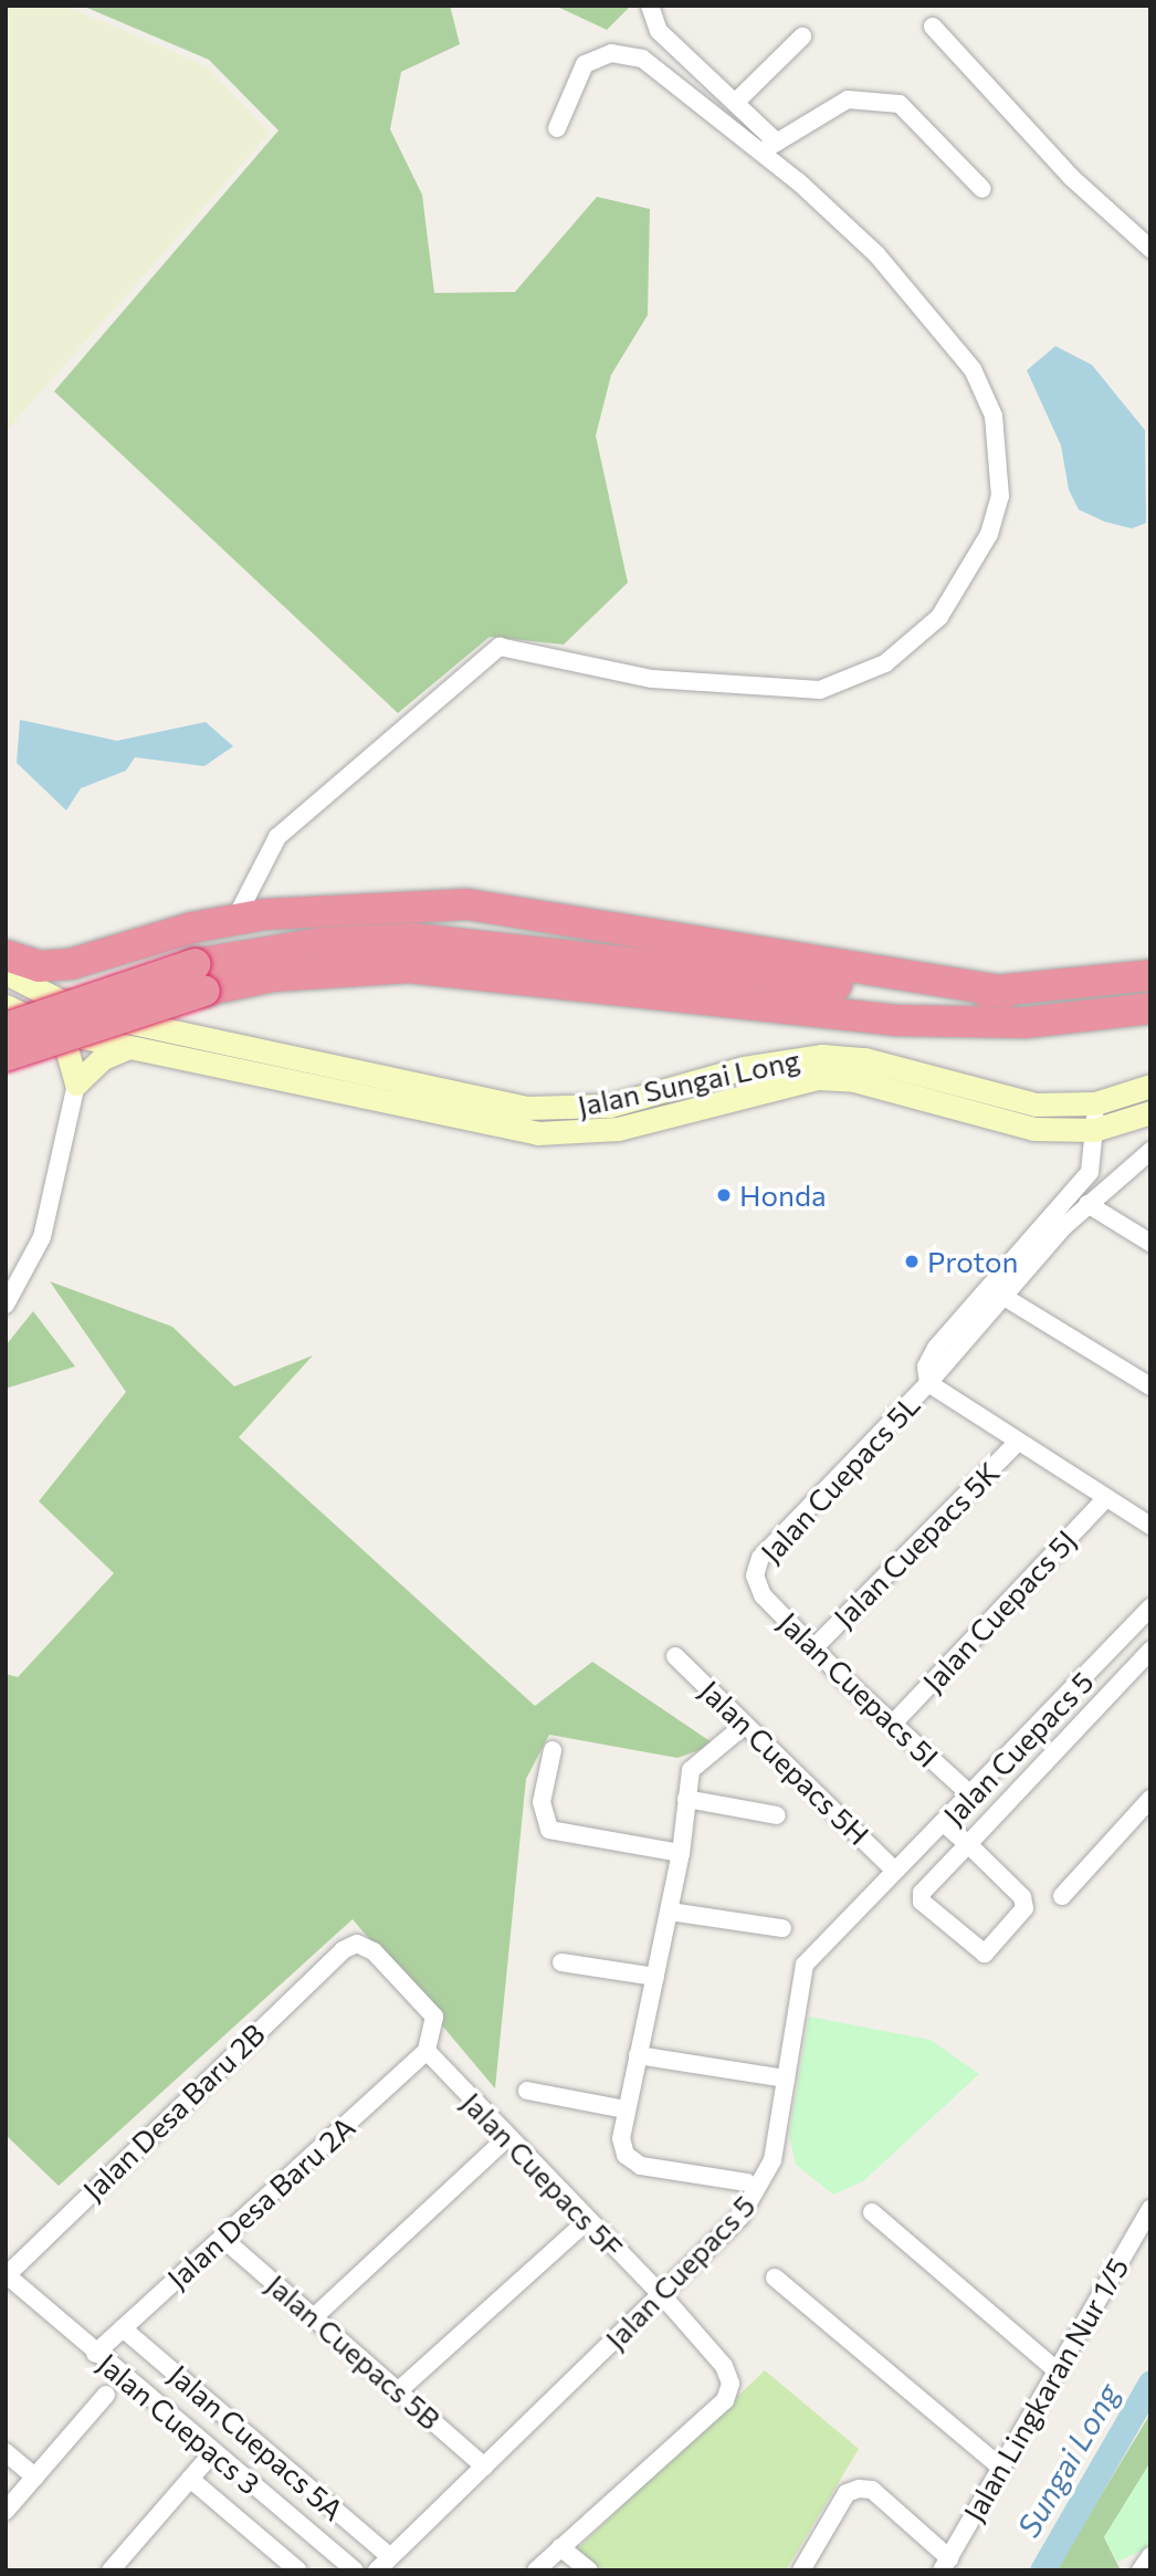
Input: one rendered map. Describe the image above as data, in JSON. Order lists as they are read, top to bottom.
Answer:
{
  "streets": {
    "street": [
      "Jalan Sungai Long",
      "Jalan Cuepacs 5L",
      "Jalan Cuepacs 5K",
      "Jalan Cuepacs 5J",
      "Jalan Cuepacs 5I",
      "Jalan Cuepacs 5",
      "Jalan Cuepacs 5H",
      "Jalan Desa Baru 2B",
      "Jalan Cuepacs 5F",
      "Jalan Desa Baru 2A",
      "Jalan Cuepacs 5B",
      "Jalan Lingkaran Nur 1/5",
      "Jalan Cuepacs 3",
      "Jalan Cuepacs 5A"
    ]
  },
  "crossings": [
    ["Jalan Cuepacs 5L", "Jalan Cuepacs 5I"],
    ["Jalan Cuepacs 5K", "Jalan Cuepacs 5I"],
    ["Jalan Cuepacs 5J", "Jalan Cuepacs 5I"],
    ["Jalan Cuepacs 5I", "Jalan Cuepacs 5"],
    ["Jalan Cuepacs 5", "Jalan Cuepacs 5H"],
    ["Jalan Cuepacs 5", "Jalan Cuepacs 5F"],
    ["Jalan Cuepacs 5", "Jalan Cuepacs 5B"],
    ["Jalan Cuepacs 5", "Jalan Cuepacs 5A"],
    ["Jalan Desa Baru 2B", "Jalan Cuepacs 5F"],
    ["Jalan Desa Baru 2B", "Jalan Desa Baru 2A"],
    ["Jalan Desa Baru 2B", "Jalan Cuepacs 3"],
    ["Jalan Cuepacs 5F", "Jalan Desa Baru 2A"],
    ["Jalan Desa Baru 2A", "Jalan Cuepacs 5B"],
    ["Jalan Desa Baru 2A", "Jalan Cuepacs 3"],
    ["Jalan Desa Baru 2A", "Jalan Cuepacs 5A"]
  ],
  "water": ["Sungai Long"],
  "places": ["Honda", "Proton"]
}
